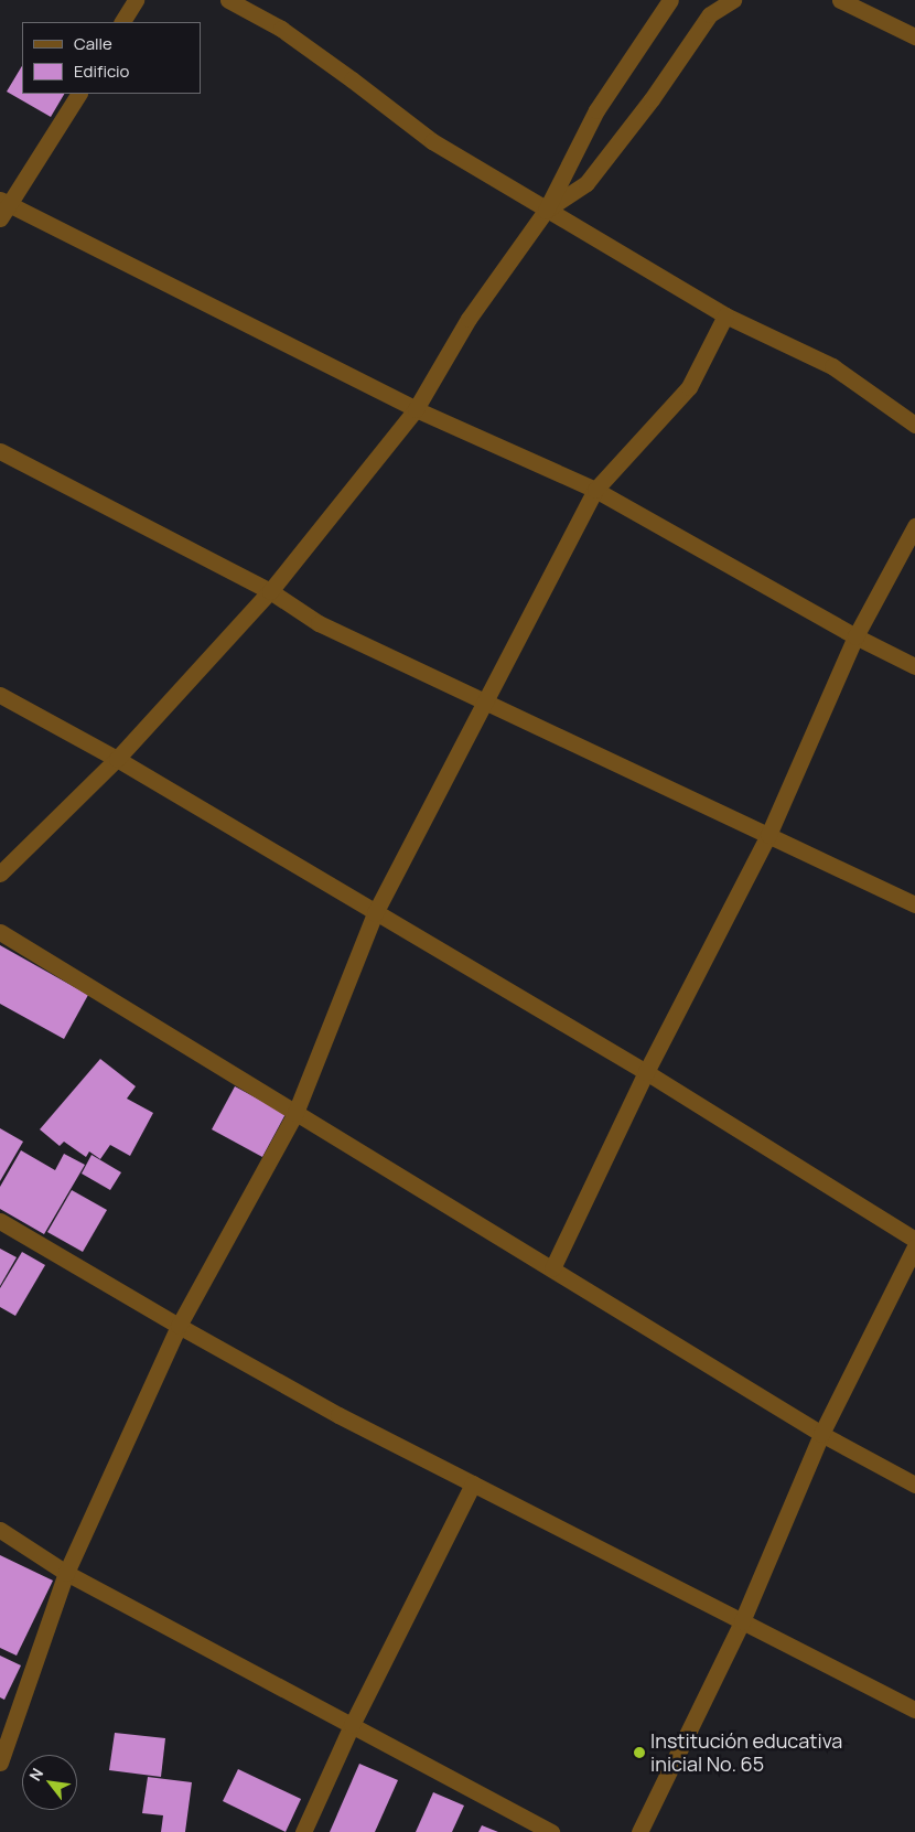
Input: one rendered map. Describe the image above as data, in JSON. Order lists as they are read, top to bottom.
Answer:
{
  "places": ["Institución educativa inicial No. 65"],
  "legend": ["Calle", "Edificio"],
  "north": "top left"
}
